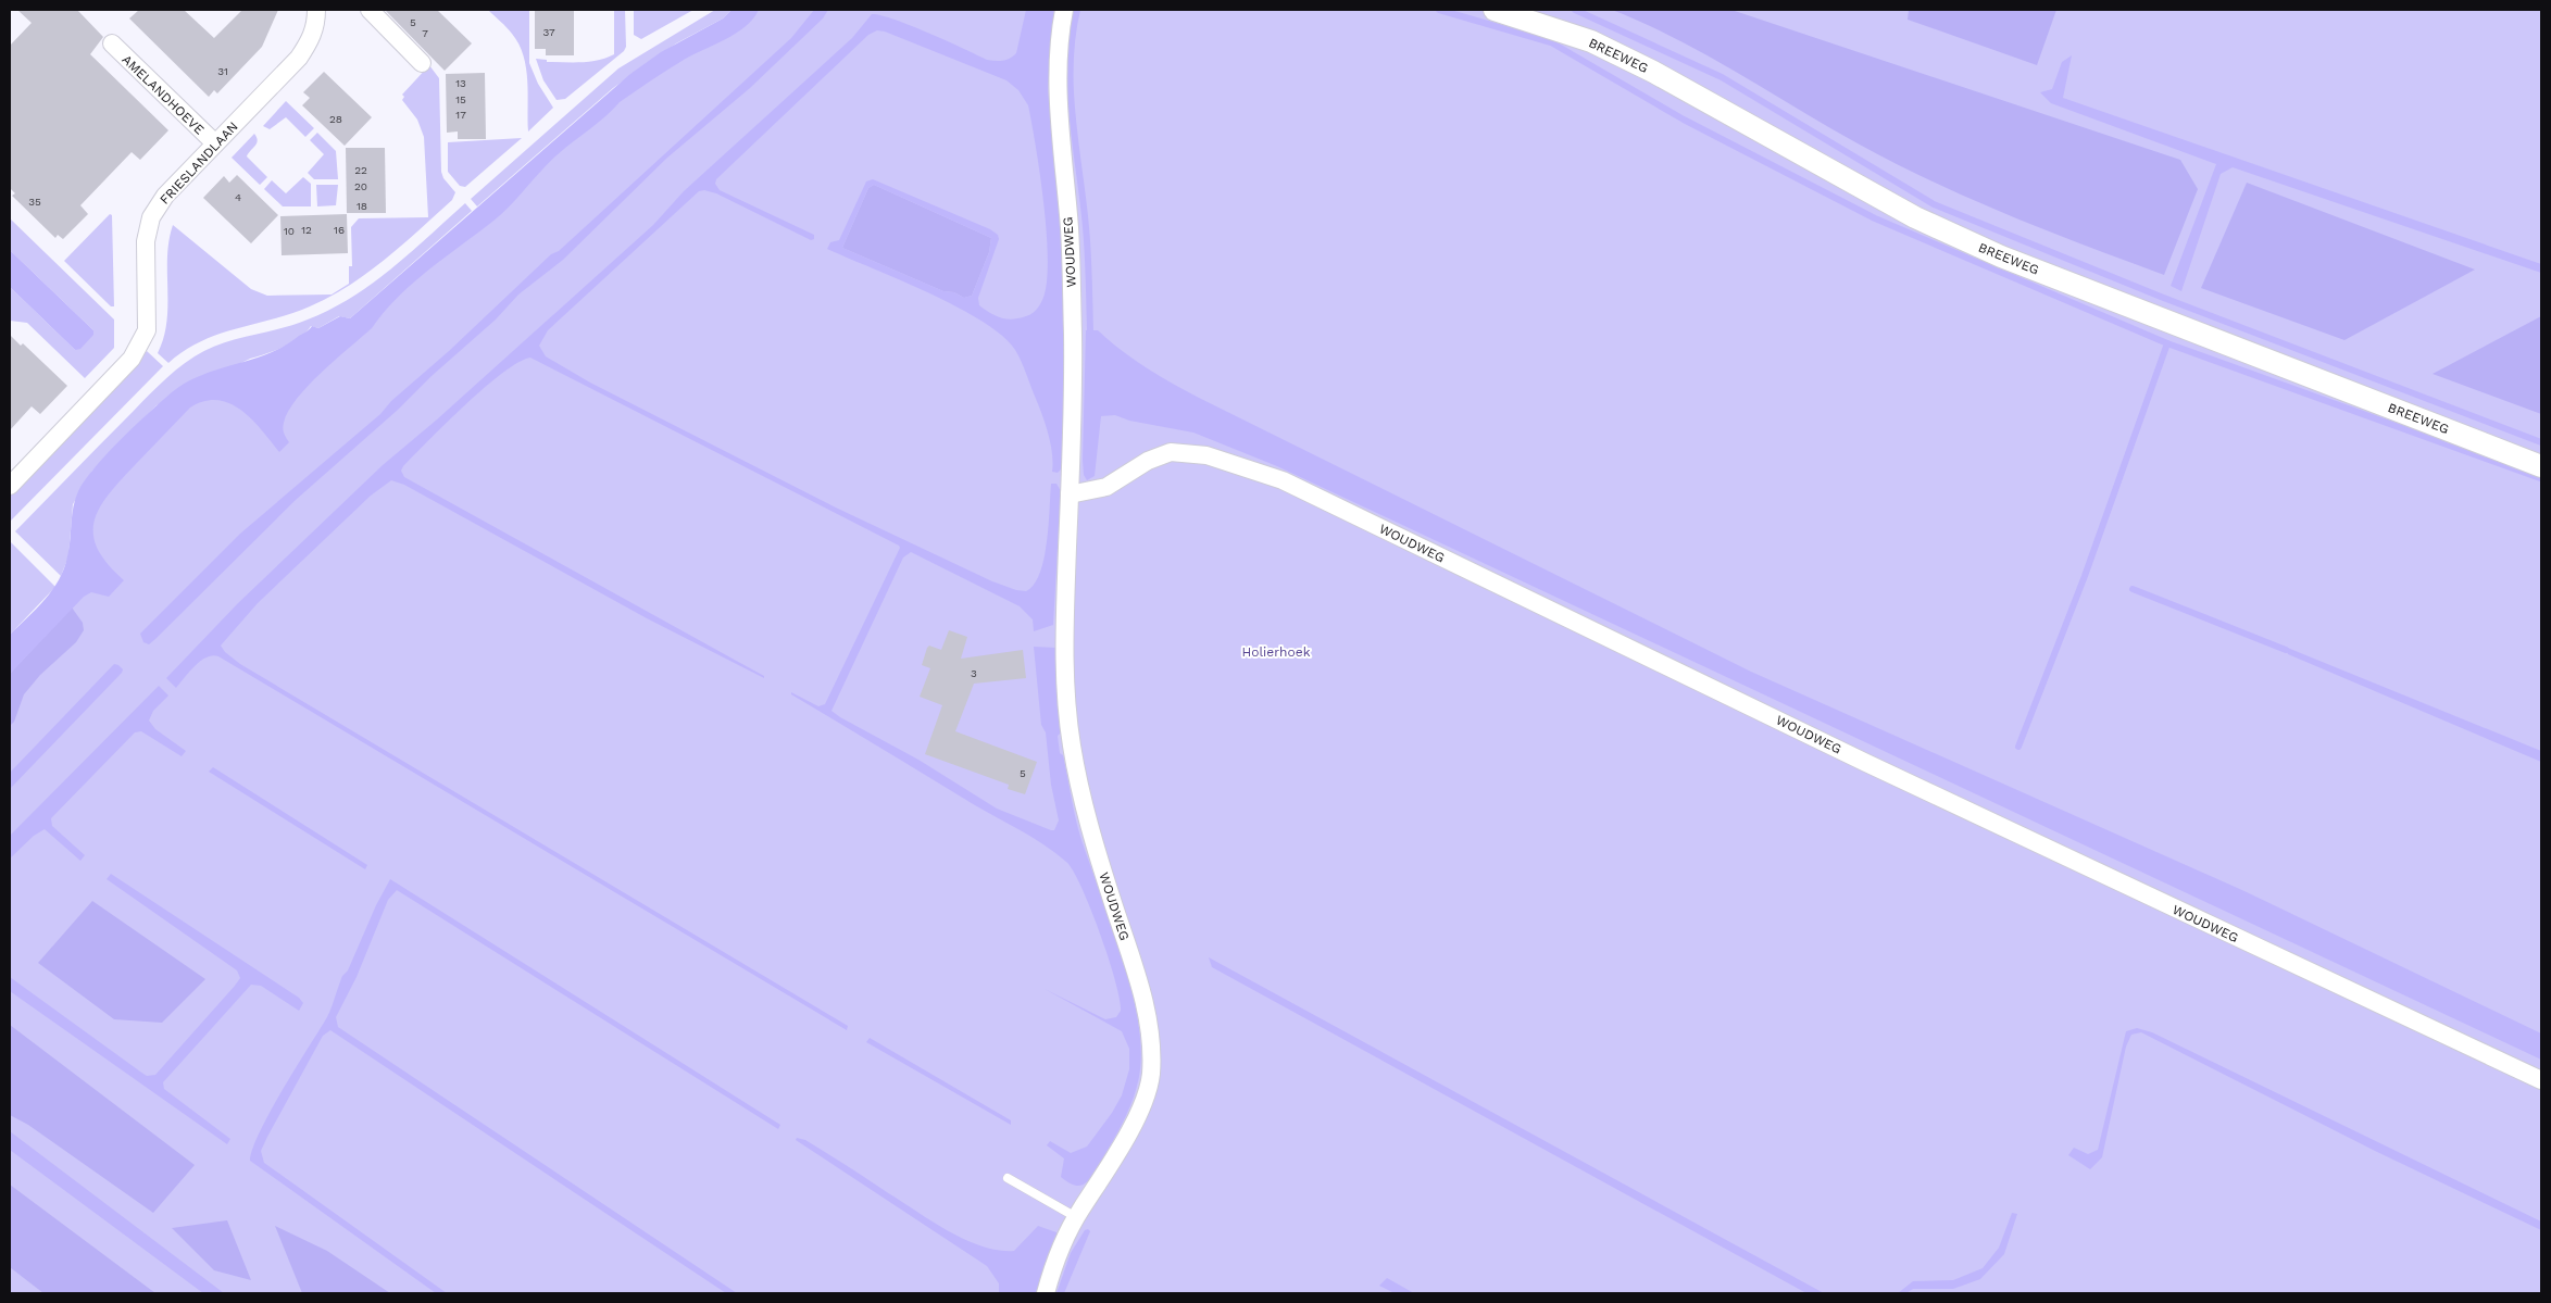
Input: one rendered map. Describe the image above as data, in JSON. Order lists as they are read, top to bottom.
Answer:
{
  "streets": {
    "street": [
      "BREEWEG",
      "AMELANDHOEVE",
      "FRIESLANDLAAN",
      "WOUDWEG"
    ]
  },
  "crossings": [
    ["AMELANDHOEVE", "FRIESLANDLAAN"]
  ],
  "parks": ["Holierhoek"],
  "house_numbers": [
    "5",
    "37",
    "7",
    "31",
    "13",
    "15",
    "17",
    "28",
    "22",
    "20",
    "4",
    "35",
    "18",
    "12",
    "16",
    "10",
    "3",
    "5"
  ]
}
